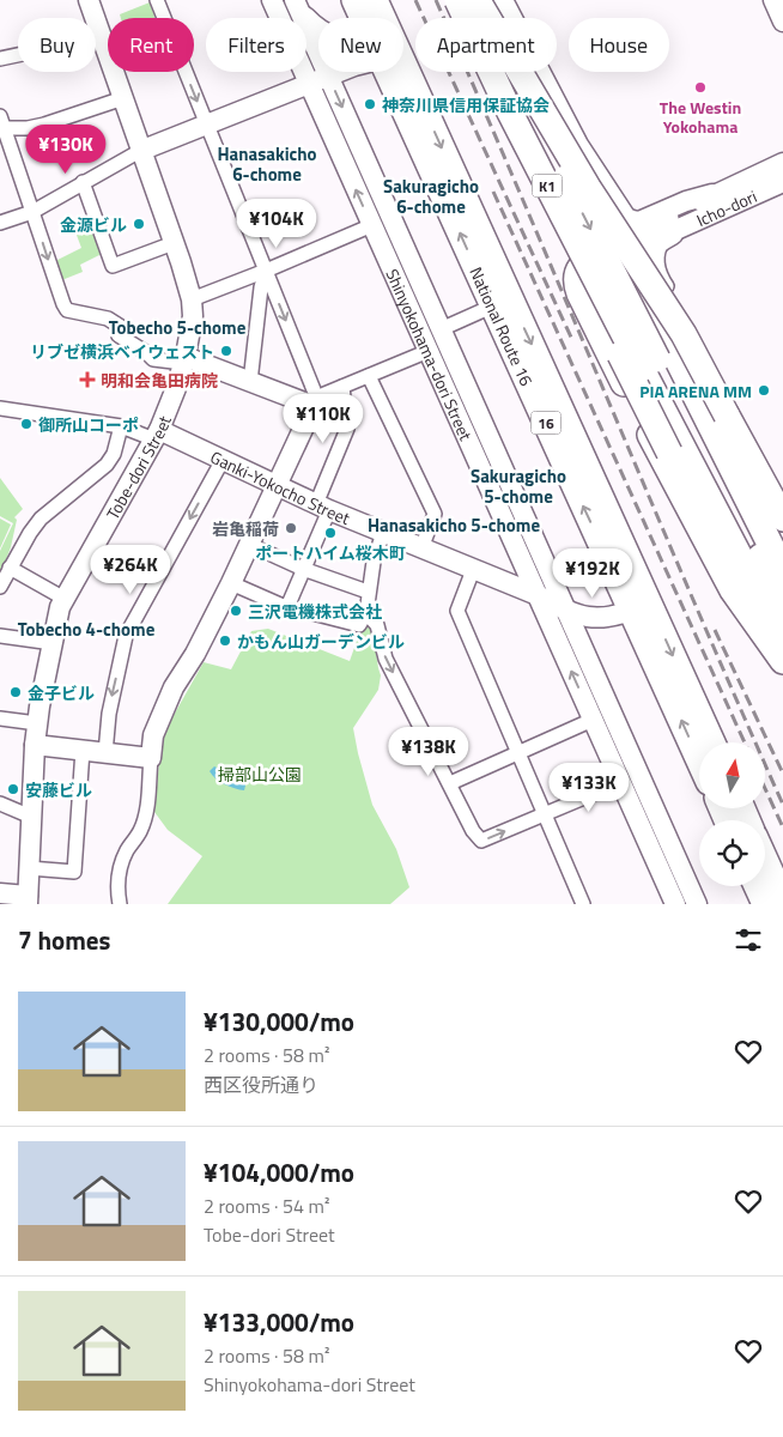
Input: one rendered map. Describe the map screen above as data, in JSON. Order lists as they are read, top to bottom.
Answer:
{
  "streets": {
    "highway": ["K1", "National Route 16", "16"],
    "street": [
      "Icho-dori",
      "Shinyokohama-dori Street",
      "Tobe-dori Street",
      "Ganki-Yokocho Street"
    ]
  },
  "crossings": [
    ["National Route 16", "Ganki-Yokocho Street"],
    ["Shinyokohama-dori Street", "Ganki-Yokocho Street"],
    ["Tobe-dori Street", "Ganki-Yokocho Street"]
  ],
  "districts": [
    "Hanasakicho 6-chome",
    "Sakuragicho 6-chome",
    "Tobecho 5-chome",
    "Sakuragicho 5-chome",
    "Hanasakicho 5-chome",
    "Tobecho 4-chome"
  ],
  "parks": ["掃部山公園"],
  "places": {
    "other": [
      "The Westin Yokohama",
      "神奈川県信用保証協会",
      "金源ビル",
      "リブゼ横浜ベイウェスト",
      "PIA ARENA MM",
      "御所山コーポ",
      "岩亀稲荷",
      "ポートハイム桜木町",
      "三沢電機株式会社",
      "かもん山ガーデンビル",
      "金子ビル",
      "安藤ビル"
    ],
    "health": ["明和会亀田病院"]
  },
  "north": "top",
  "page": {
    "chip": [
      "Buy",
      "Rent",
      "Filters",
      "New",
      "Apartment",
      "House"
    ],
    "price": [
      "¥130K",
      "¥104K",
      "¥110K",
      "¥264K",
      "¥192K",
      "¥138K",
      "¥133K"
    ],
    "heading": "7 homes",
    "list": [
      {
        "name": "¥130,000/mo",
        "note": "2 rooms · 58 m² · 西区役所通り"
      },
      {
        "name": "¥104,000/mo",
        "note": "2 rooms · 54 m² · Tobe-dori Street"
      },
      {
        "name": "¥133,000/mo",
        "note": "2 rooms · 58 m² · Shinyokohama-dori Street"
      }
    ]
  }
}
